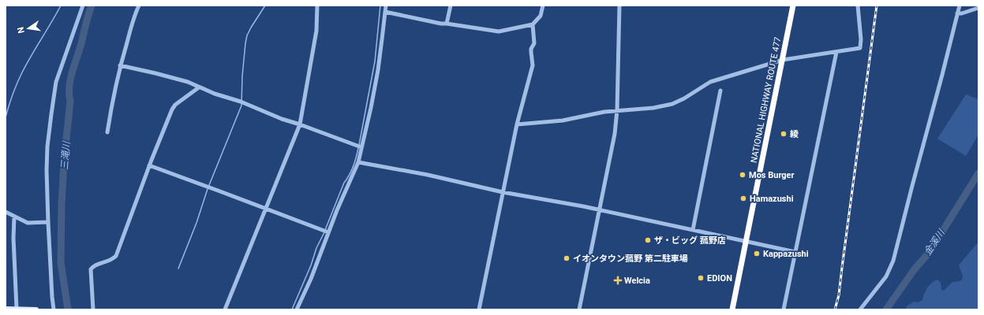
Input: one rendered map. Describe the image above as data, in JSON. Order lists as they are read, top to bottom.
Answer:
{
  "streets": {
    "highway": ["NATIONAL HIGHWAY ROUTE 477"]
  },
  "water": ["三滝川", "金溪川"],
  "places": {
    "other": [
      "綾",
      "Mos Burger",
      "Hamazushi",
      "ザ・ビッグ 菰野店",
      "Kappazushi",
      "イオンタウン菰野 第二駐車場",
      "EDION"
    ],
    "health": ["Welcia"]
  },
  "north": "left"
}
